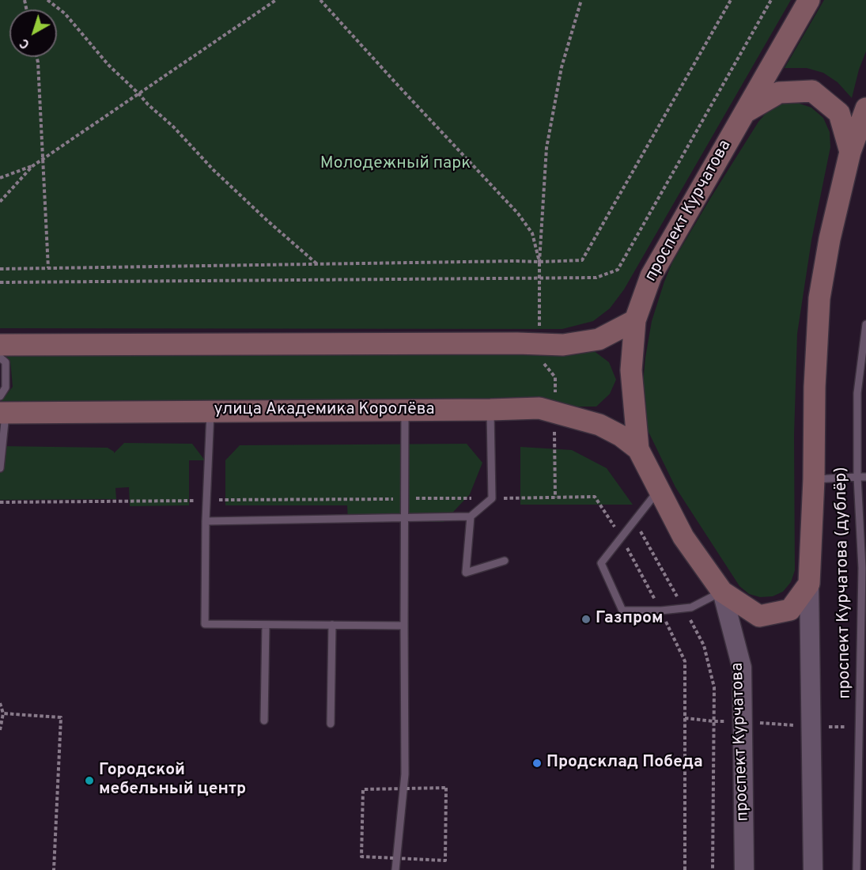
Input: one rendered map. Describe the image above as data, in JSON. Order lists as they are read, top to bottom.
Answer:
{
  "streets": {
    "main road": ["проспект Курчатова", "улица Академика Королёва"],
    "lane": ["проспект Курчатова (дублёр)"]
  },
  "crossings": [
    ["проспект Курчатова", "улица Академика Королёва"]
  ],
  "parks": ["Молодежный парк"],
  "places": ["Газпром", "Продсклад Победа", "Городской мебельный центр"],
  "north": "bottom left"
}
